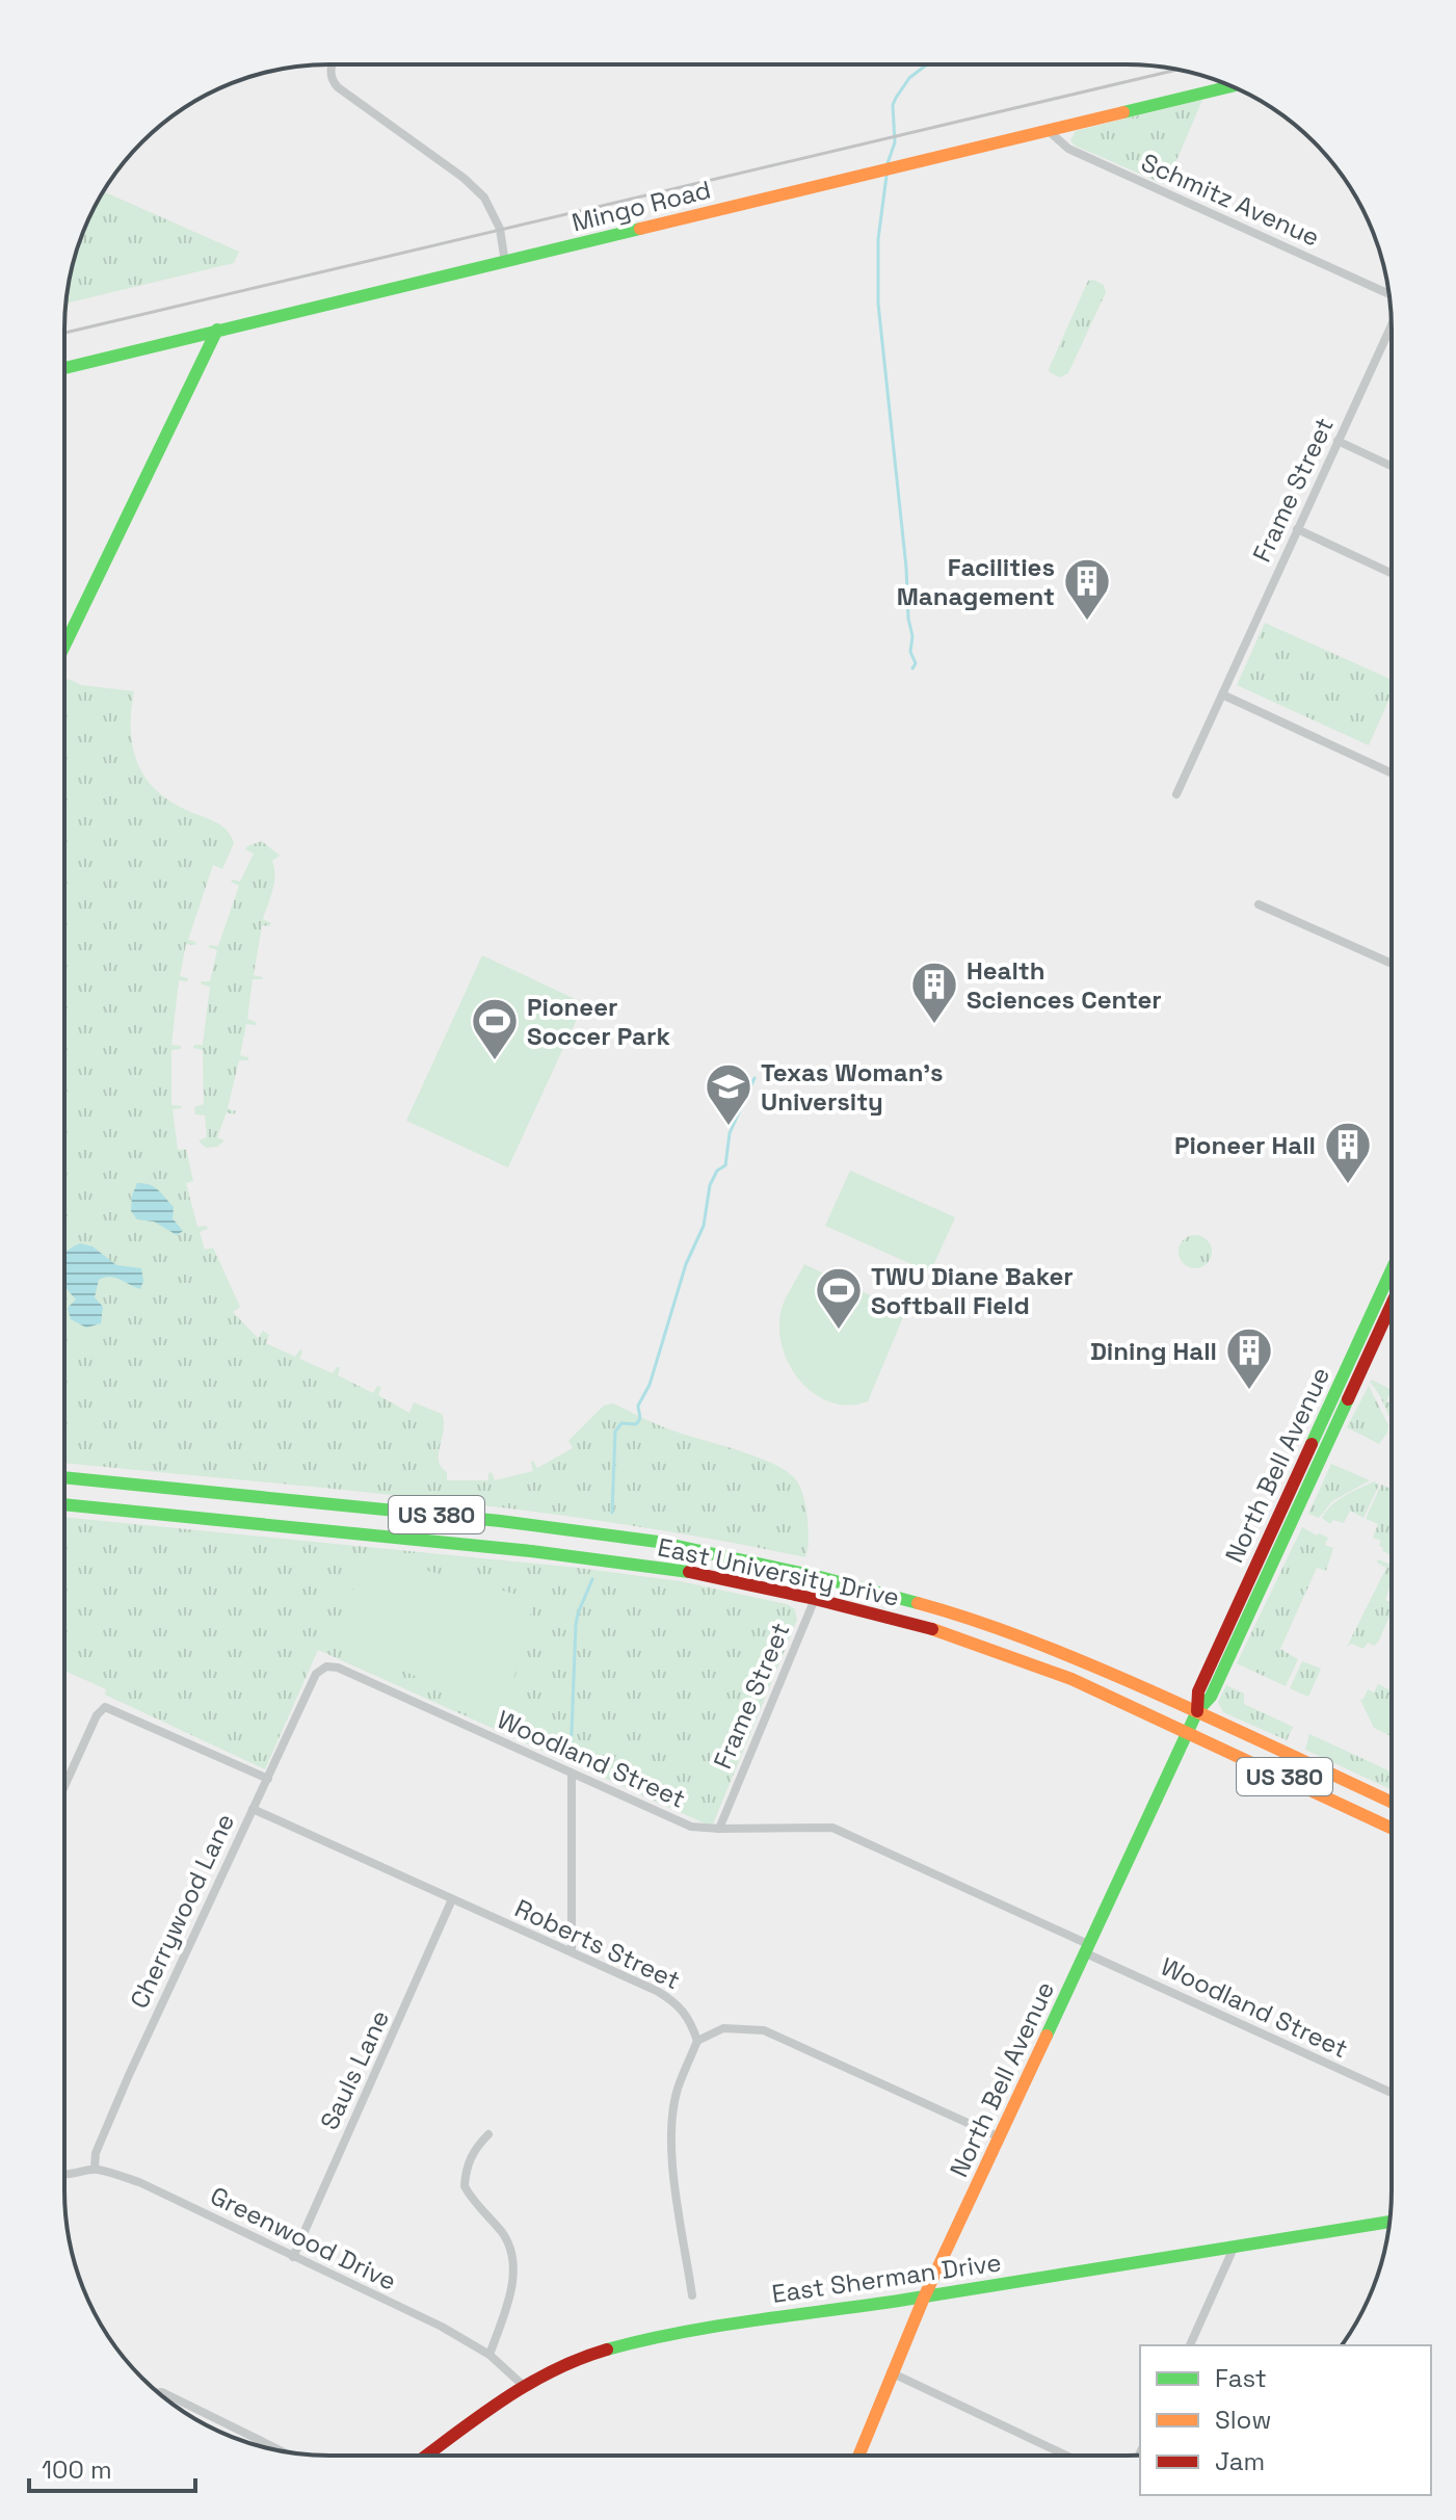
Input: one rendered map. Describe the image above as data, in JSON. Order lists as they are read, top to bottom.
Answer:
{
  "streets": {
    "main road": [
      "Mingo Road",
      "North Bell Avenue",
      "US 380",
      "East University Drive",
      "East Sherman Drive"
    ],
    "street": [
      "Schmitz Avenue",
      "Frame Street",
      "Woodland Street",
      "Cherrywood Lane",
      "Roberts Street",
      "Sauls Lane",
      "Greenwood Drive"
    ]
  },
  "crossings": [
    ["Schmitz Avenue", "Mingo Road"],
    ["Frame Street", "East University Drive"],
    ["Frame Street", "Woodland Street"],
    ["North Bell Avenue", "East University Drive"],
    ["North Bell Avenue", "Woodland Street"],
    ["North Bell Avenue", "East Sherman Drive"],
    ["Woodland Street", "Cherrywood Lane"],
    ["Cherrywood Lane", "Roberts Street"],
    ["Cherrywood Lane", "Greenwood Drive"],
    ["Roberts Street", "Sauls Lane"],
    ["Sauls Lane", "Greenwood Drive"],
    ["Greenwood Drive", "East Sherman Drive"]
  ],
  "places": {
    "building": [
      "Facilities Management",
      "Health Sciences Center",
      "Pioneer Hall",
      "Dining Hall"
    ],
    "sports": ["Pioneer Soccer Park", "TWU Diane Baker Softball Field"],
    "school or university": ["Texas Woman's University"]
  },
  "legend": ["Fast", "Slow", "Jam"],
  "scale_bar": "100 m"
}
